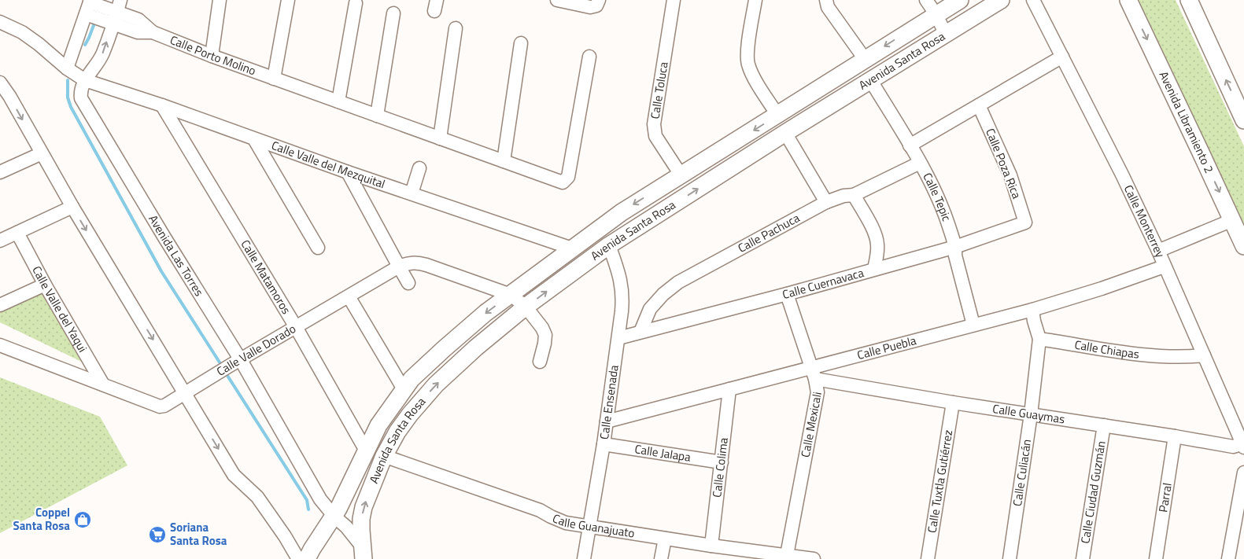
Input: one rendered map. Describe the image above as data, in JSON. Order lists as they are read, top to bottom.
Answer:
{
  "streets": {
    "main road": ["Avenida Santa Rosa", "Avenida Libramiento 2"],
    "street": [
      "Calle Porto Molino",
      "Calle Toluca",
      "Calle Poza Rica",
      "Calle Valle del Mezquital",
      "Calle Tepic",
      "Calle Monterrey",
      "Calle Pachuca",
      "Avenida Las Torres",
      "Calle Matamoros",
      "Calle Cuernavaca",
      "Calle Valle del Yaqui",
      "Calle Puebla",
      "Calle Chiapas",
      "Calle Valle Dorado",
      "Calle Ensenada",
      "Calle Guaymas",
      "Calle Mexicali",
      "Calle Jalapa",
      "Calle Colima",
      "Calle Culiacán",
      "Calle Tuxtla Gutiérrez",
      "Calle Ciudad Guzmán",
      "Parral",
      "Calle Guanajuato"
    ]
  },
  "crossings": [
    ["Avenida Santa Rosa", "Calle Toluca"],
    ["Avenida Santa Rosa", "Calle Valle del Mezquital"],
    ["Avenida Santa Rosa", "Calle Tepic"],
    ["Avenida Santa Rosa", "Avenida Las Torres"],
    ["Avenida Santa Rosa", "Calle Matamoros"],
    ["Avenida Santa Rosa", "Calle Valle Dorado"],
    ["Avenida Santa Rosa", "Calle Ensenada"],
    ["Avenida Santa Rosa", "Calle Guanajuato"],
    ["Calle Poza Rica", "Calle Cuernavaca"],
    ["Calle Valle del Mezquital", "Avenida Las Torres"],
    ["Calle Valle del Mezquital", "Calle Matamoros"],
    ["Calle Tepic", "Calle Pachuca"],
    ["Calle Tepic", "Calle Cuernavaca"],
    ["Calle Tepic", "Calle Puebla"],
    ["Calle Monterrey", "Calle Puebla"],
    ["Calle Monterrey", "Calle Chiapas"],
    ["Calle Monterrey", "Calle Guaymas"],
    ["Calle Pachuca", "Calle Cuernavaca"],
    ["Avenida Las Torres", "Calle Valle Dorado"],
    ["Calle Matamoros", "Calle Valle Dorado"],
    ["Calle Cuernavaca", "Calle Ensenada"],
    ["Calle Cuernavaca", "Calle Mexicali"],
    ["Calle Valle del Yaqui", "Calle Valle Dorado"],
    ["Calle Puebla", "Calle Ensenada"],
    ["Calle Puebla", "Calle Guaymas"],
    ["Calle Puebla", "Calle Mexicali"],
    ["Calle Puebla", "Calle Colima"],
    ["Calle Chiapas", "Calle Culiacán"],
    ["Calle Ensenada", "Calle Jalapa"],
    ["Calle Ensenada", "Calle Guanajuato"],
    ["Calle Guaymas", "Calle Mexicali"],
    ["Calle Guaymas", "Calle Culiacán"],
    ["Calle Guaymas", "Calle Tuxtla Gutiérrez"],
    ["Calle Guaymas", "Calle Ciudad Guzmán"],
    ["Calle Guaymas", "Parral"],
    ["Calle Mexicali", "Calle Guanajuato"],
    ["Calle Jalapa", "Calle Colima"],
    ["Calle Colima", "Calle Guanajuato"]
  ],
  "places": {
    "shop": ["Coppel Santa Rosa"],
    "supermarket": ["Soriana Santa Rosa"]
  }
}
